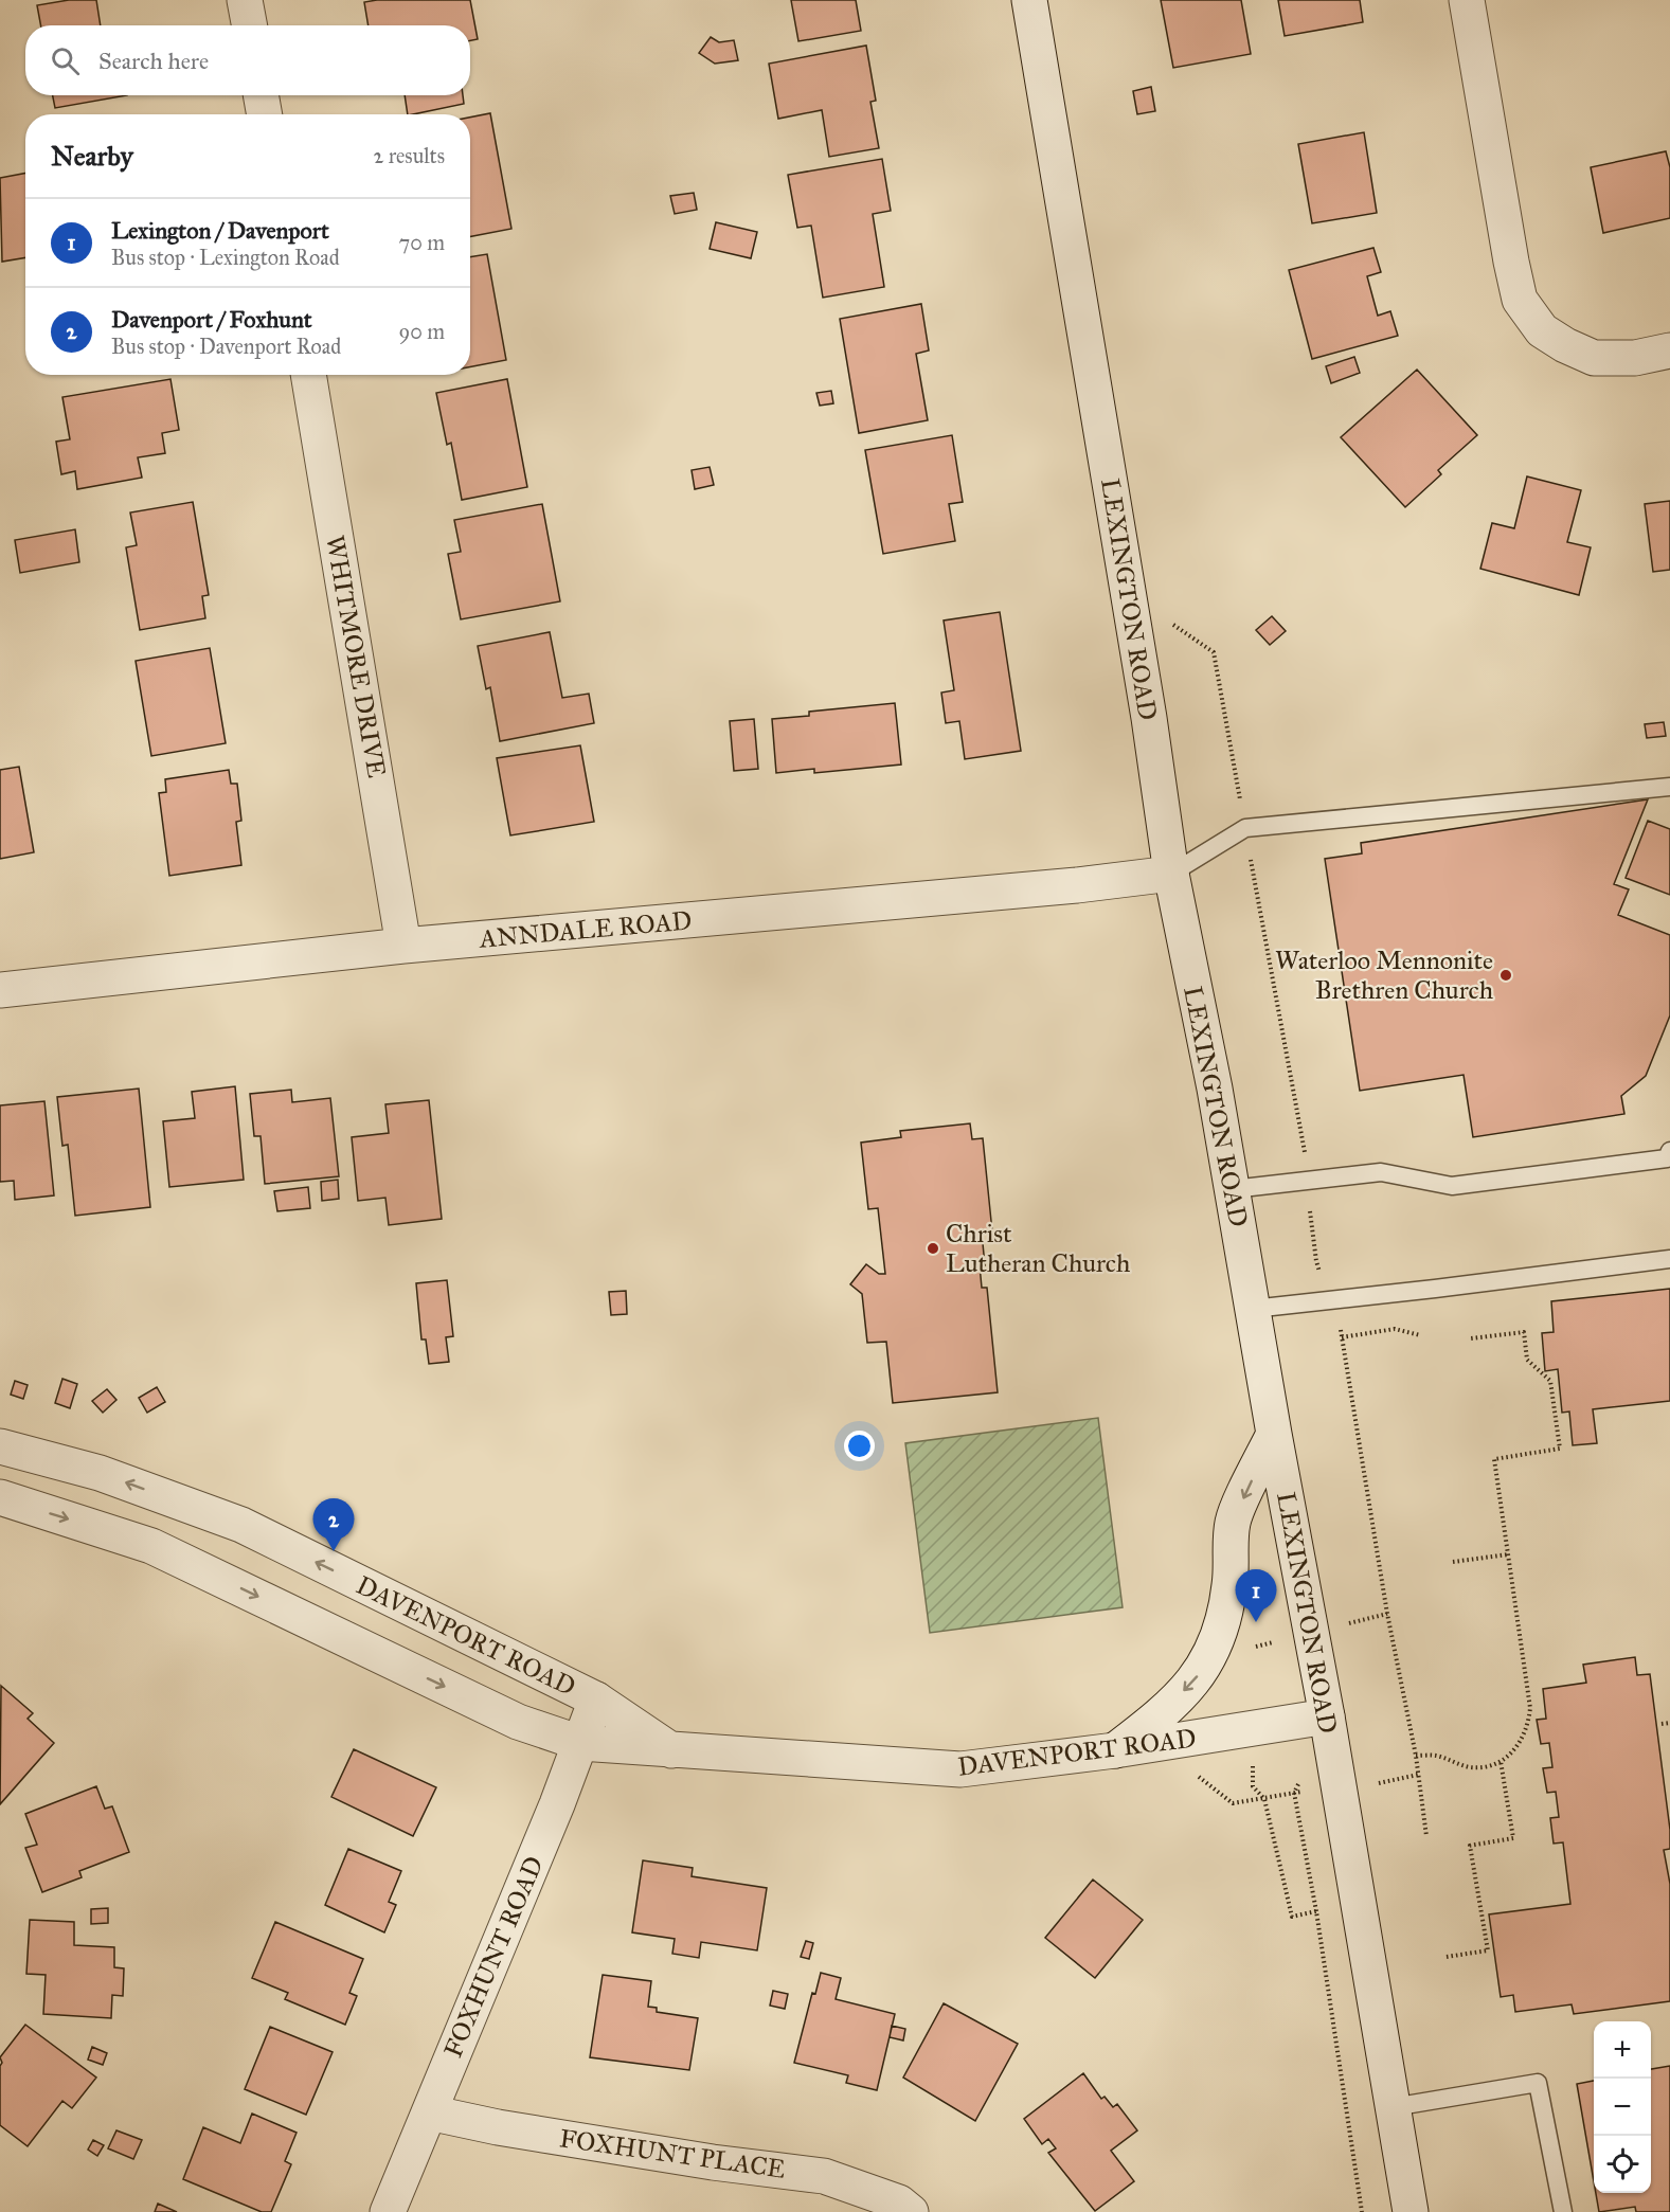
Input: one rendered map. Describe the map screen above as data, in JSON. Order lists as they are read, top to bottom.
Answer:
{
  "streets": {
    "street": [
      "LEXINGTON ROAD",
      "WHITMORE DRIVE",
      "ANNDALE ROAD",
      "DAVENPORT ROAD",
      "FOXHUNT ROAD",
      "FOXHUNT PLACE"
    ]
  },
  "crossings": [
    ["LEXINGTON ROAD", "ANNDALE ROAD"],
    ["LEXINGTON ROAD", "DAVENPORT ROAD"],
    ["WHITMORE DRIVE", "ANNDALE ROAD"],
    ["DAVENPORT ROAD", "FOXHUNT ROAD"],
    ["FOXHUNT ROAD", "FOXHUNT PLACE"]
  ],
  "places": ["Waterloo Mennonite Brethren Church", "Christ Lutheran Church"],
  "page": {
    "search": "Search here",
    "heading": ["Nearby", "2 results"],
    "list": [
      {
        "mark": "1",
        "name": "Lexington / Davenport",
        "note": "Bus stop · Lexington Road",
        "value": "70 m"
      },
      {
        "mark": "2",
        "name": "Davenport / Foxhunt",
        "note": "Bus stop · Davenport Road",
        "value": "90 m"
      }
    ],
    "pins": ["2", "1"],
    "map_buttons": ["+", "−"]
  }
}
